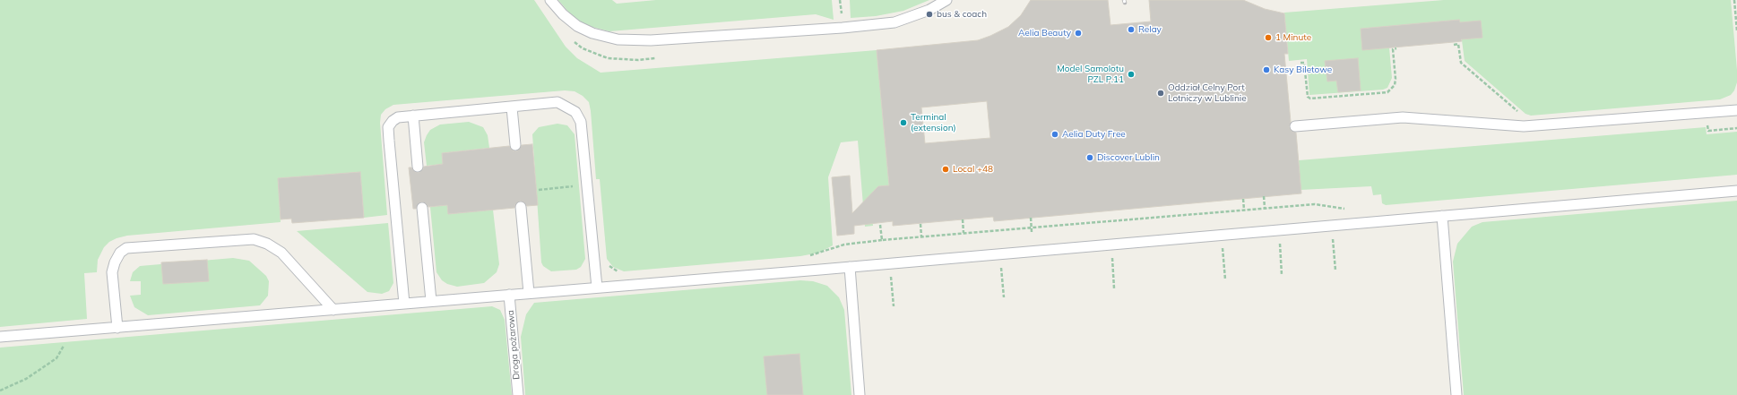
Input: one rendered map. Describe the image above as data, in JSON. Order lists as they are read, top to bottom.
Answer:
{
  "streets": {
    "lane": ["Droga pożarowa"]
  },
  "places": [
    "bus & coach",
    "Relay",
    "Aelia Beauty",
    "1 Minute",
    "Kasy Biletowe",
    "Model Samolotu PZL P.11",
    "Oddział Celny Port Lotniczy w Lublinie",
    "Terminal (extension)",
    "Aelia Duty Free",
    "Discover Lublin",
    "Local +48"
  ]
}
